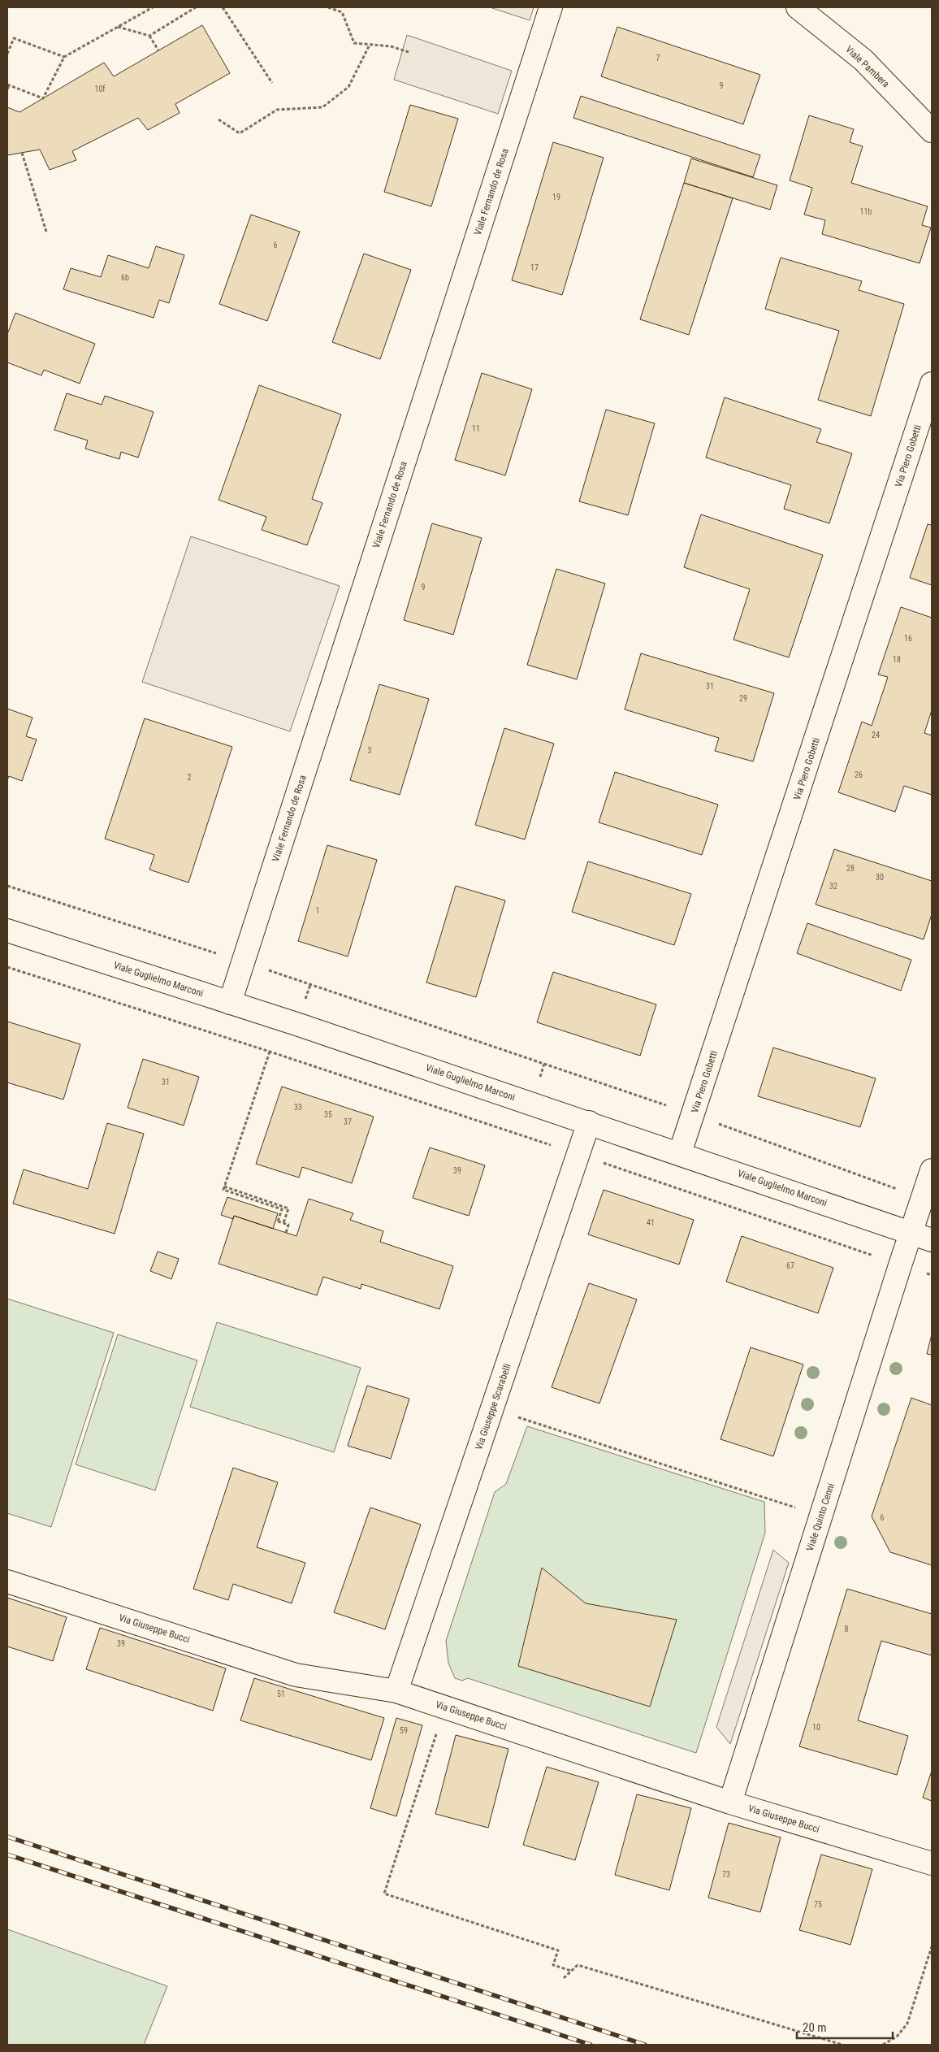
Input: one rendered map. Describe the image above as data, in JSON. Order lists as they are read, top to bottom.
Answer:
{
  "streets": {
    "street": [
      "Viale Pambera",
      "Viale Fernando de Rosa",
      "Via Piero Gobetti",
      "Viale Guglielmo Marconi",
      "Via Giuseppe Scarabelli",
      "Viale Quinto Cenni",
      "Via Giuseppe Bucci"
    ]
  },
  "crossings": [
    ["Viale Fernando de Rosa", "Viale Guglielmo Marconi"],
    ["Via Piero Gobetti", "Viale Guglielmo Marconi"],
    ["Viale Guglielmo Marconi", "Via Giuseppe Scarabelli"],
    ["Viale Guglielmo Marconi", "Viale Quinto Cenni"],
    ["Via Giuseppe Scarabelli", "Via Giuseppe Bucci"],
    ["Viale Quinto Cenni", "Via Giuseppe Bucci"]
  ],
  "house_numbers": [
    "7",
    "9",
    "10f",
    "19",
    "11b",
    "6",
    "17",
    "6b",
    "11",
    "9",
    "16",
    "18",
    "31",
    "29",
    "24",
    "3",
    "26",
    "2",
    "28",
    "30",
    "32",
    "1",
    "31",
    "33",
    "35",
    "37",
    "39",
    "41",
    "67",
    "6",
    "8",
    "39",
    "51",
    "10",
    "59",
    "73",
    "75"
  ],
  "scale_bar": "20 m"
}
